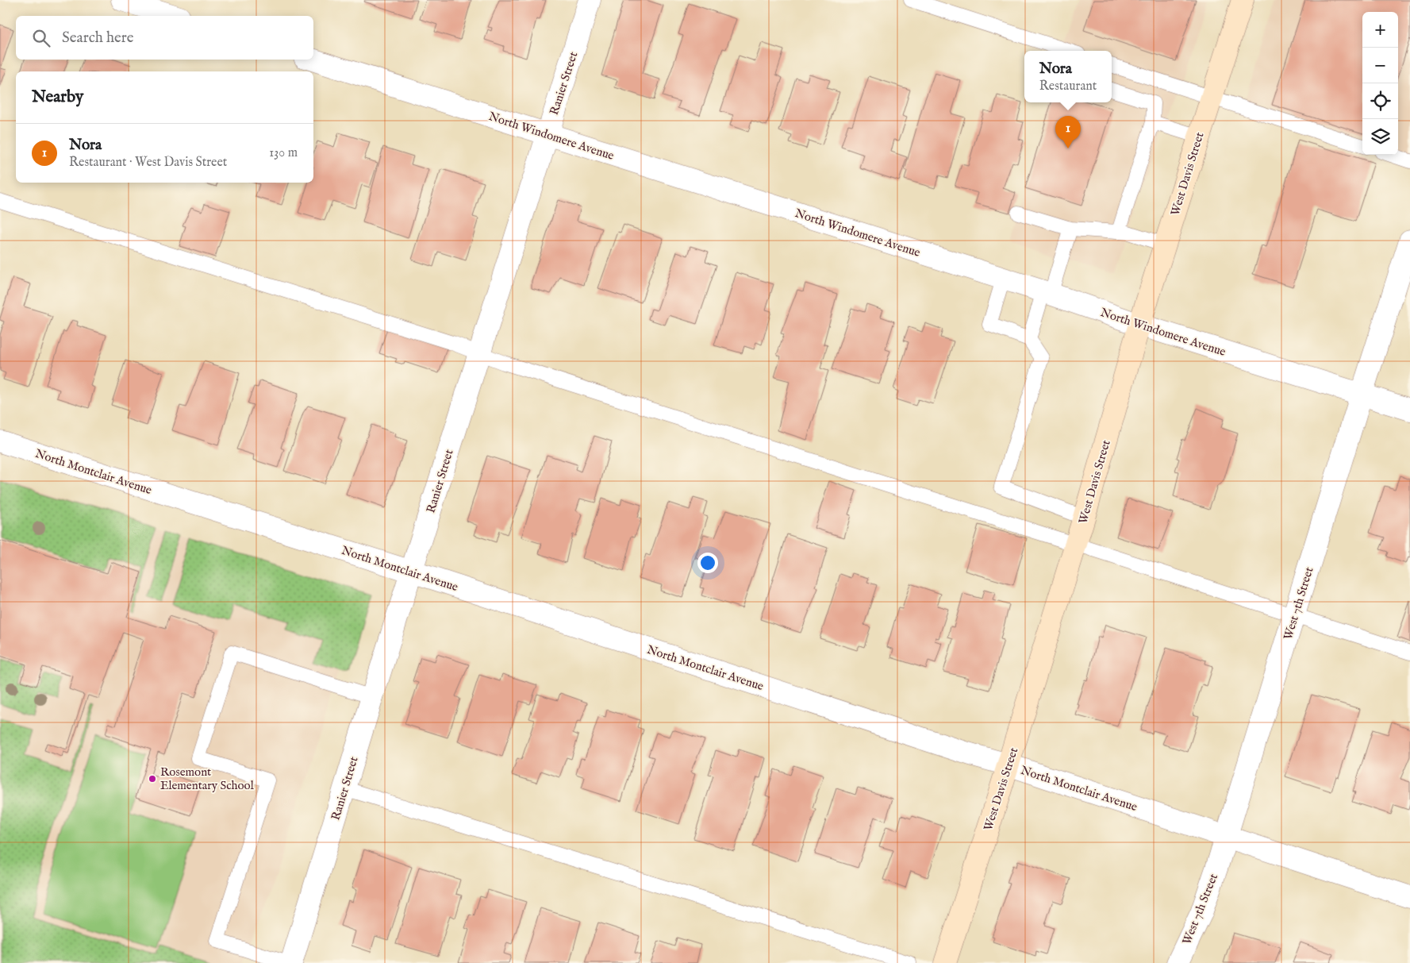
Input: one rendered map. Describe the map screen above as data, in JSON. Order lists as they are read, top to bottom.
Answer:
{
  "streets": {
    "main road": ["West Davis Street"],
    "street": [
      "Ranier Street",
      "North Windomere Avenue",
      "North Montclair Avenue",
      "West 7th Street"
    ]
  },
  "crossings": [
    ["Ranier Street", "North Windomere Avenue"],
    ["Ranier Street", "North Montclair Avenue"],
    ["North Windomere Avenue", "West Davis Street"],
    ["North Windomere Avenue", "West 7th Street"],
    ["West Davis Street", "North Montclair Avenue"],
    ["North Montclair Avenue", "West 7th Street"]
  ],
  "places": ["Rosemont Elementary School"],
  "page": {
    "map_buttons": ["+", "−"],
    "search": "Search here",
    "popup": ["Nora", "Restaurant"],
    "heading": "Nearby",
    "pins": "1",
    "list": [
      {
        "mark": "1",
        "name": "Nora",
        "note": "Restaurant · West Davis Street",
        "value": "130 m"
      }
    ]
  }
}
